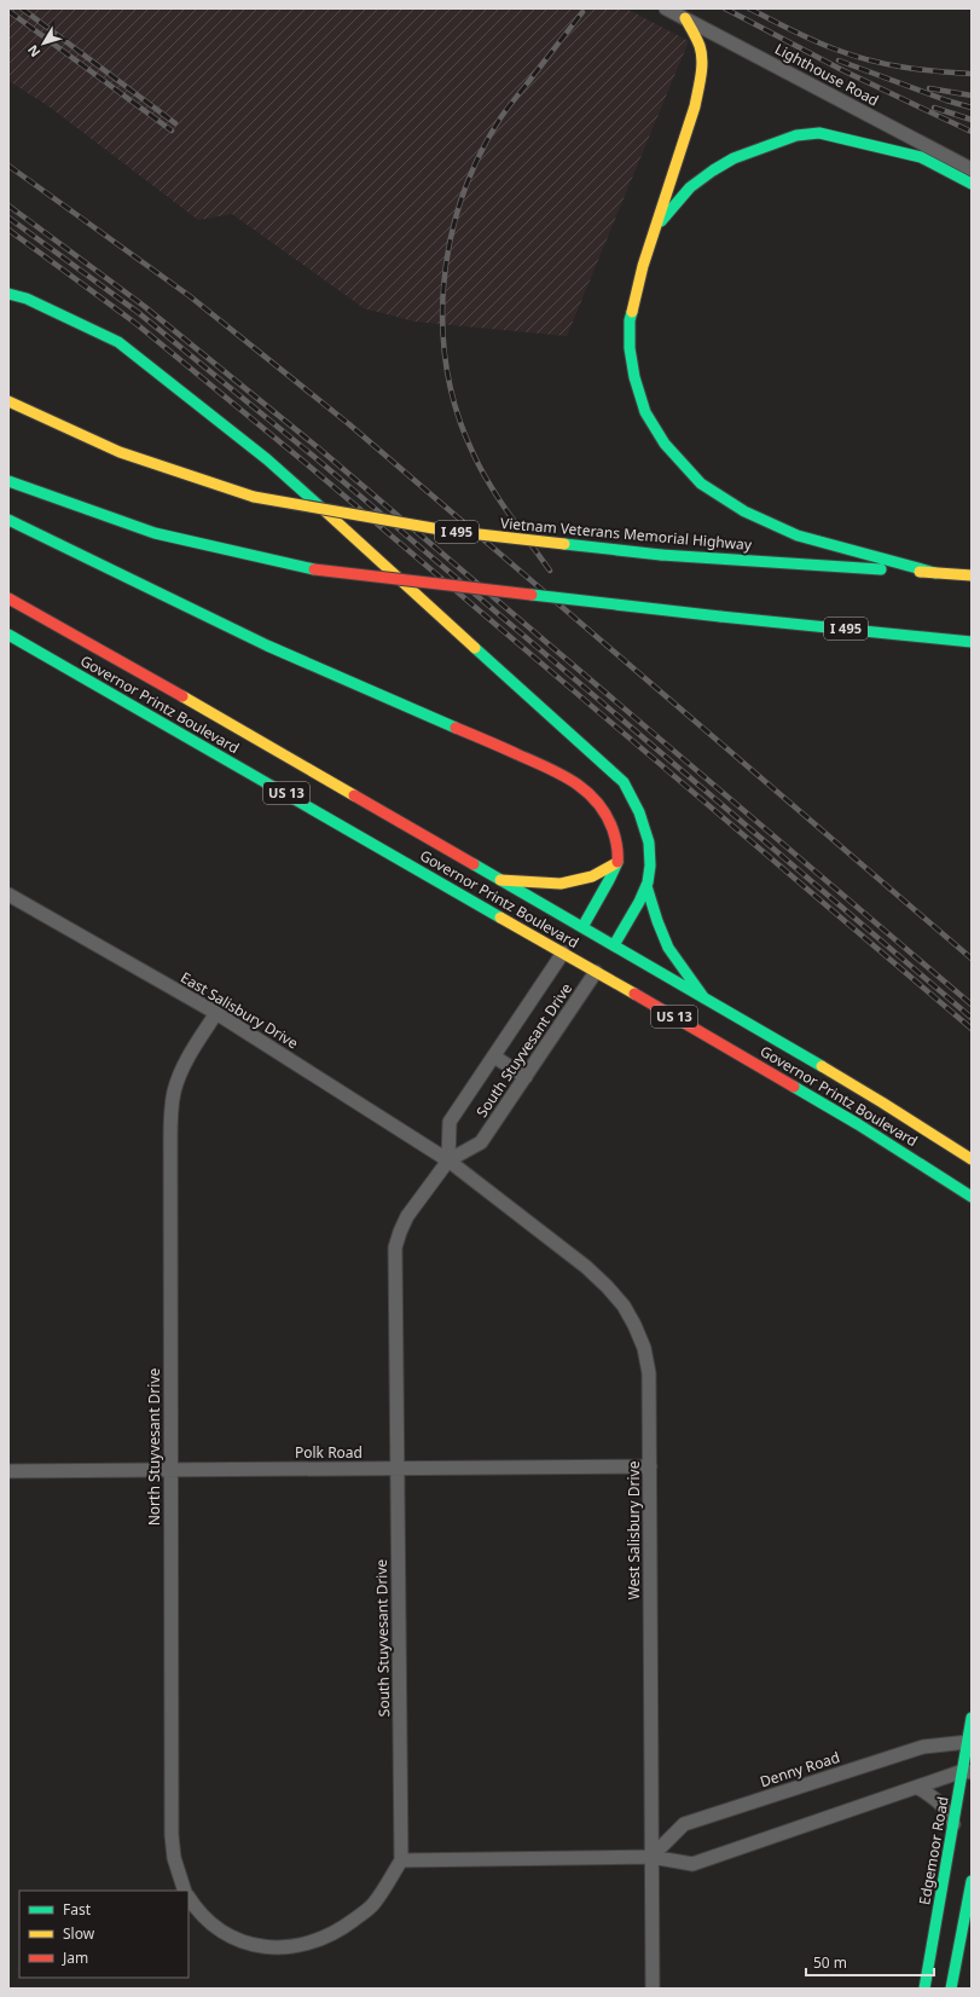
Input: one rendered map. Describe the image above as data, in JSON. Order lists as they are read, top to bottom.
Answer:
{
  "streets": {
    "main road": [
      "I 495",
      "Vietnam Veterans Memorial Highway",
      "Governor Printz Boulevard",
      "US 13",
      "Edgemoor Road"
    ],
    "street": [
      "Lighthouse Road",
      "East Salisbury Drive",
      "South Stuyvesant Drive",
      "North Stuyvesant Drive",
      "Polk Road",
      "West Salisbury Drive",
      "Denny Road"
    ]
  },
  "crossings": [
    ["Governor Printz Boulevard", "South Stuyvesant Drive"],
    ["East Salisbury Drive", "South Stuyvesant Drive"],
    ["East Salisbury Drive", "North Stuyvesant Drive"],
    ["East Salisbury Drive", "West Salisbury Drive"],
    ["South Stuyvesant Drive", "Polk Road"],
    ["South Stuyvesant Drive", "West Salisbury Drive"],
    ["North Stuyvesant Drive", "Polk Road"],
    ["Polk Road", "West Salisbury Drive"],
    ["West Salisbury Drive", "Denny Road"],
    ["Denny Road", "Edgemoor Road"]
  ],
  "legend": ["Fast", "Slow", "Jam"],
  "scale_bar": "50 m",
  "north": "bottom left"
}
